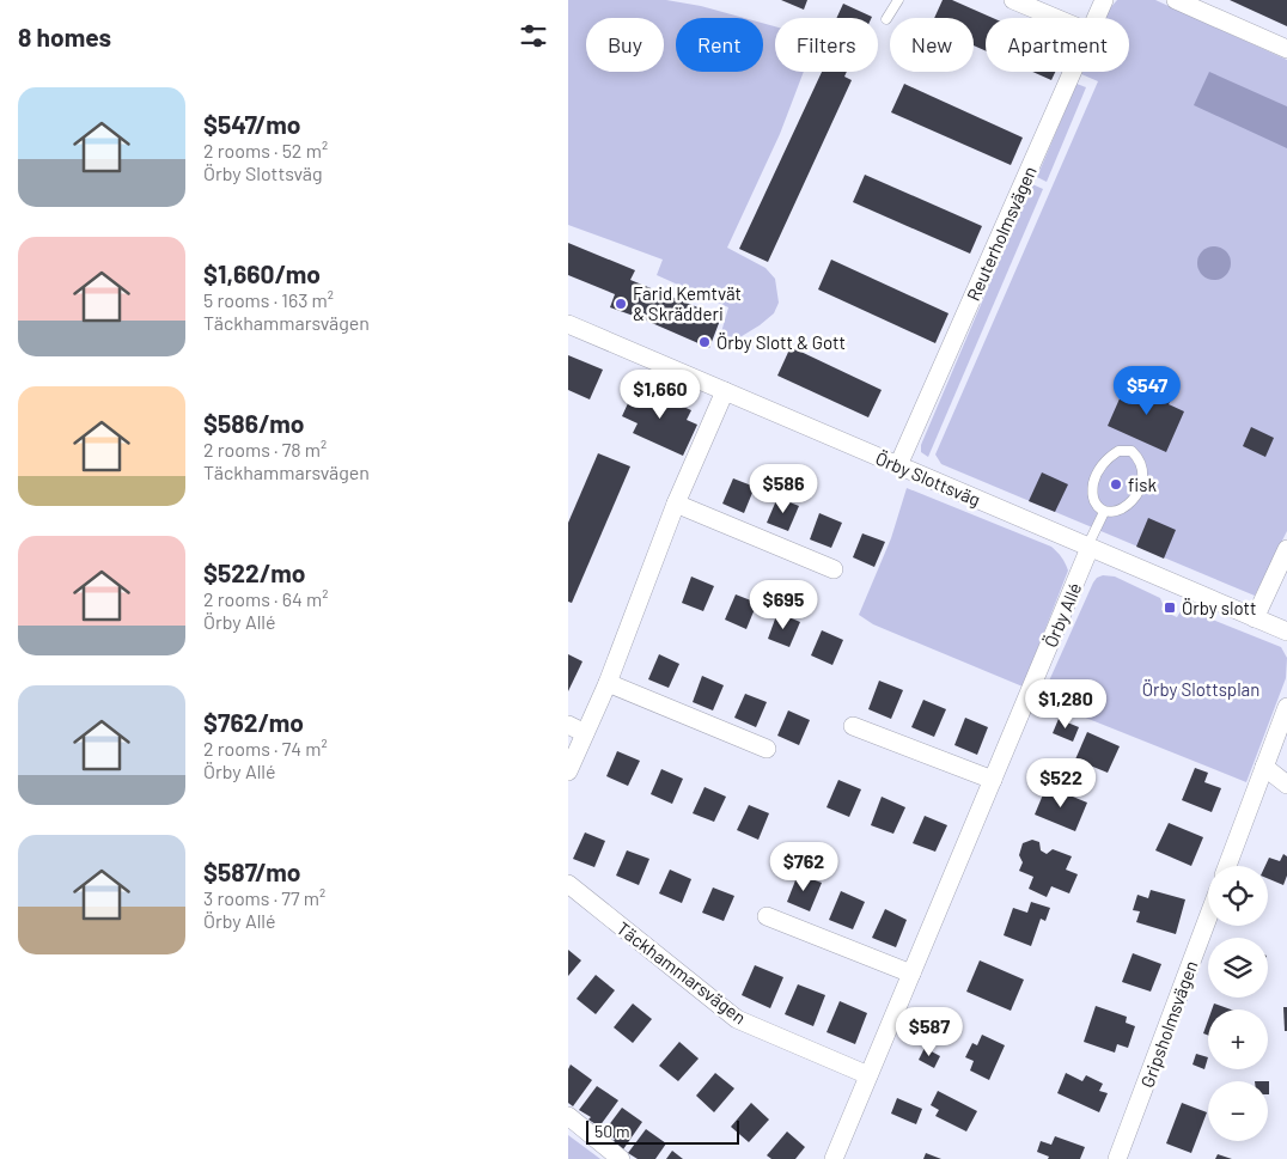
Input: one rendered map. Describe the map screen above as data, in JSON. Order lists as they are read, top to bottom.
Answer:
{
  "streets": {
    "street": [
      "Reuterholmsvägen",
      "Örby Slottsväg",
      "Örby Allé",
      "Täckhammarsvägen",
      "Gripsholmsvägen"
    ]
  },
  "crossings": [
    ["Reuterholmsvägen", "Örby Slottsväg"],
    ["Örby Slottsväg", "Örby Allé"],
    ["Örby Allé", "Täckhammarsvägen"]
  ],
  "parks": ["Örby Slottsplan"],
  "places": {
    "other": ["Farid Kemtvät & Skrädderi", "Örby Slott & Gott", "fisk"],
    "transit": ["Örby slott"]
  },
  "scale_bar": "50 m",
  "page": {
    "heading": "8 homes",
    "chip": [
      "Buy",
      "Rent",
      "Filters",
      "New",
      "Apartment"
    ],
    "list": [
      {
        "name": "$547/mo",
        "note": "2 rooms · 52 m² · Örby Slottsväg"
      },
      {
        "name": "$1,660/mo",
        "note": "5 rooms · 163 m² · Täckhammarsvägen"
      },
      {
        "name": "$586/mo",
        "note": "2 rooms · 78 m² · Täckhammarsvägen"
      },
      {
        "name": "$522/mo",
        "note": "2 rooms · 64 m² · Örby Allé"
      },
      {
        "name": "$762/mo",
        "note": "2 rooms · 74 m² · Örby Allé"
      },
      {
        "name": "$587/mo",
        "note": "3 rooms · 77 m² · Örby Allé"
      }
    ],
    "price": [
      "$547",
      "$1,660",
      "$586",
      "$695",
      "$1,280",
      "$522",
      "$762",
      "$587"
    ],
    "map_buttons": ["+", "−"],
    "scale": "50 m"
  }
}
